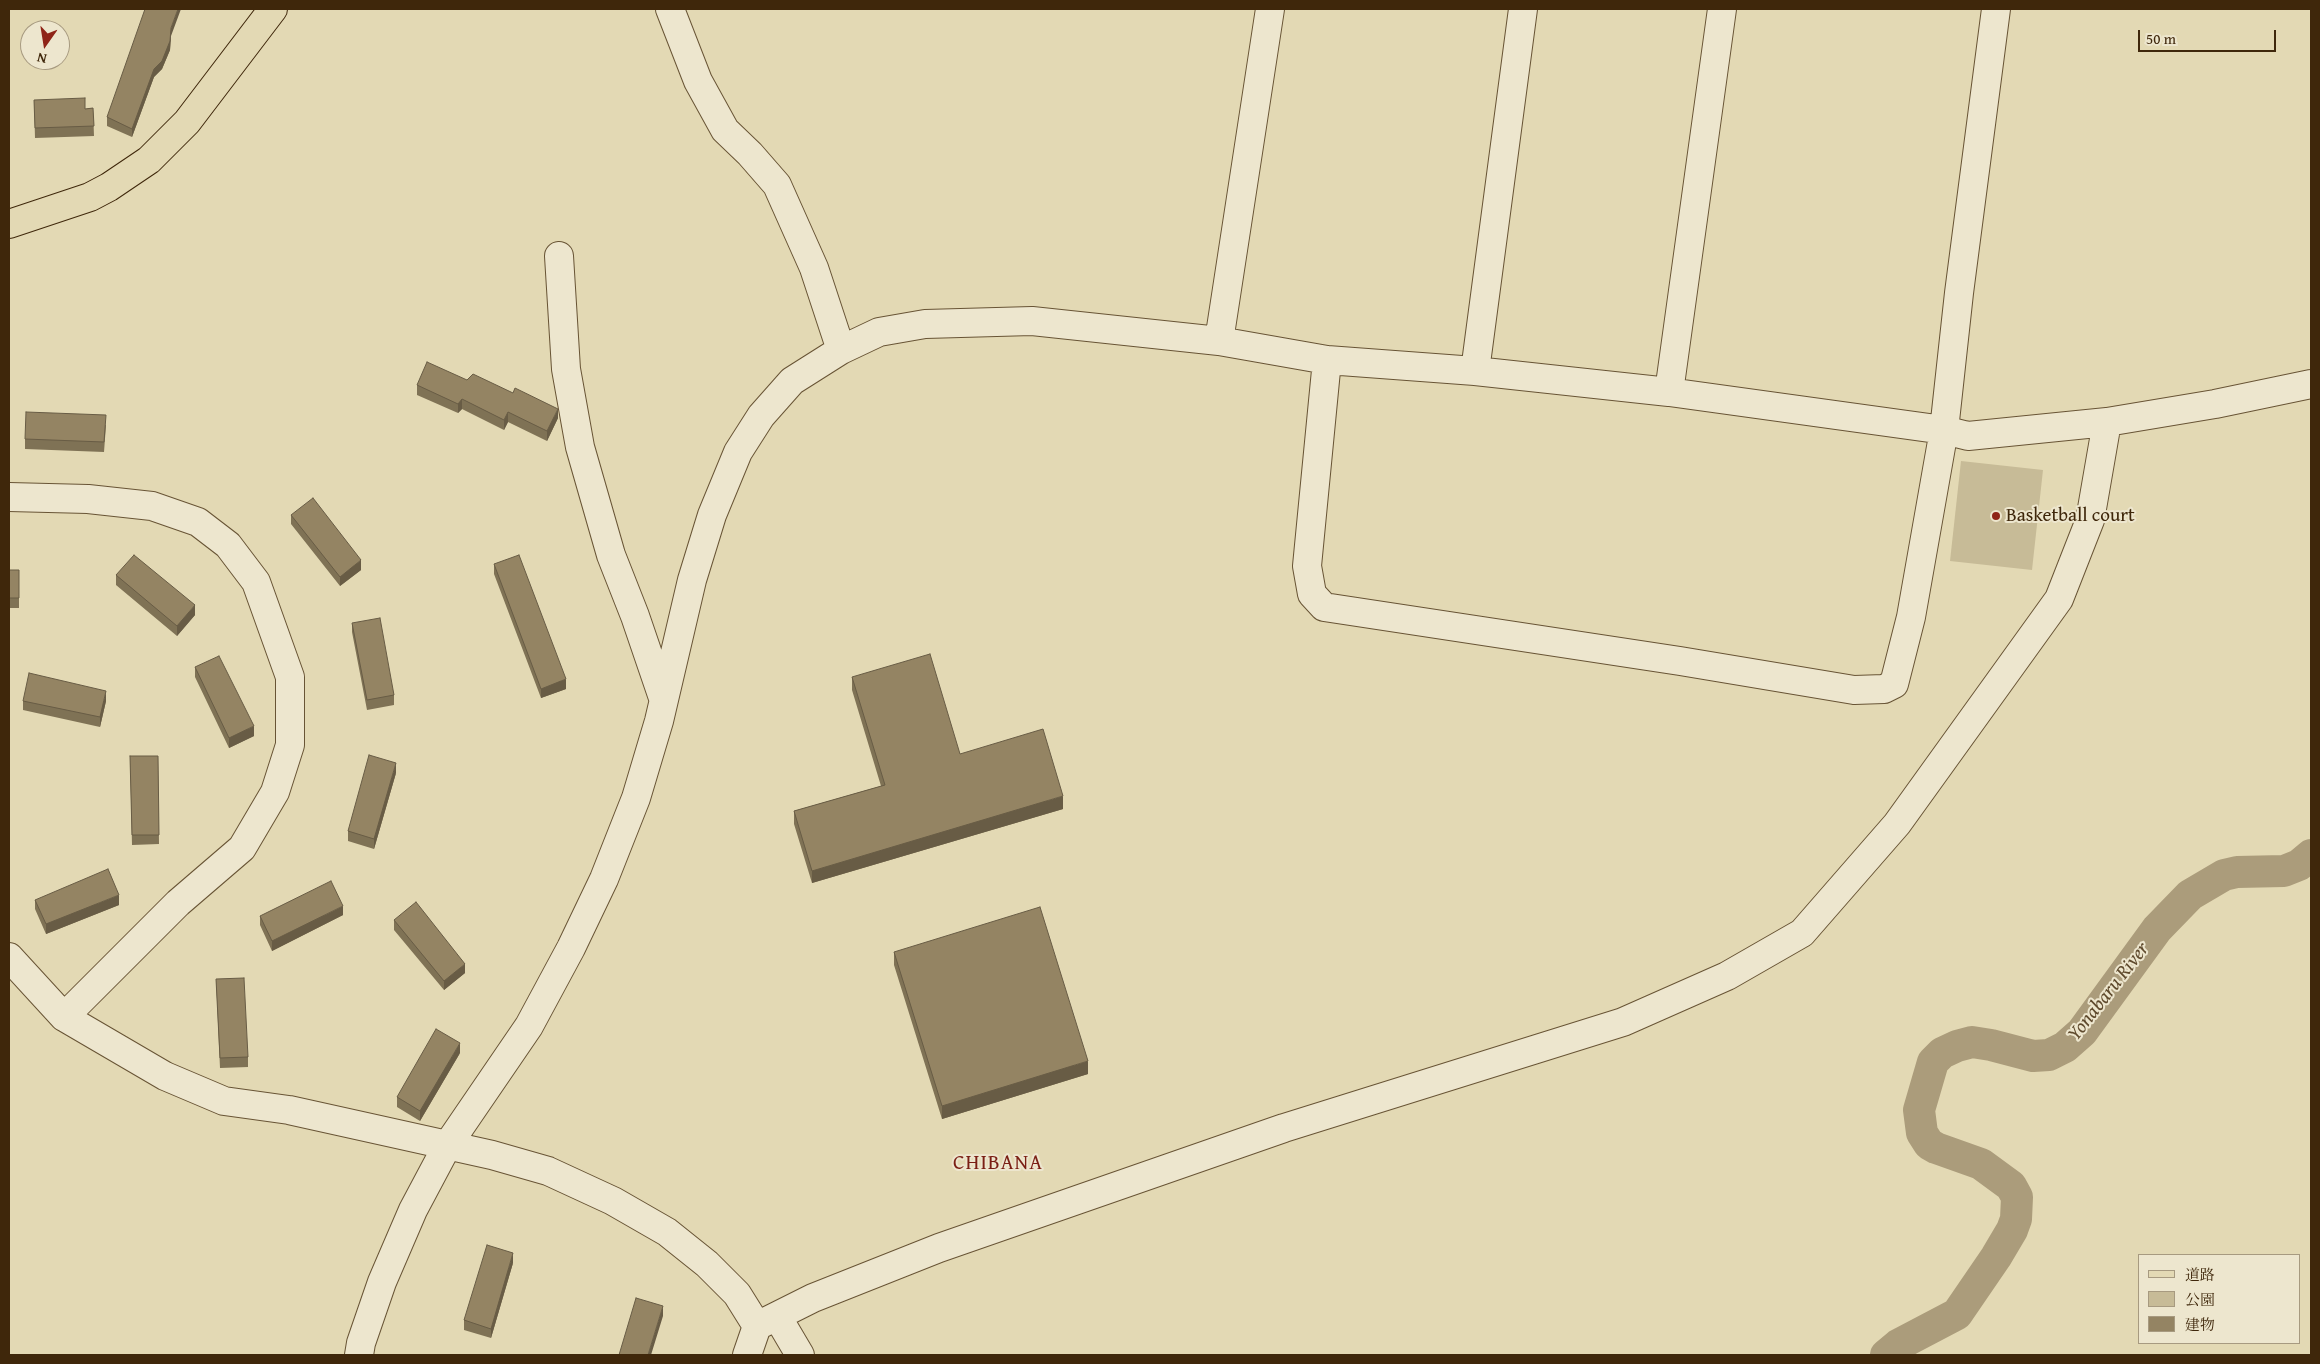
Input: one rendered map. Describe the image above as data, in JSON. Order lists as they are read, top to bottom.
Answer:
{
  "districts": ["CHIBANA"],
  "water": ["Yonabaru River"],
  "places": ["Basketball court"],
  "legend": ["道路", "公園", "建物"],
  "scale_bar": "50 m",
  "north": "bottom"
}
